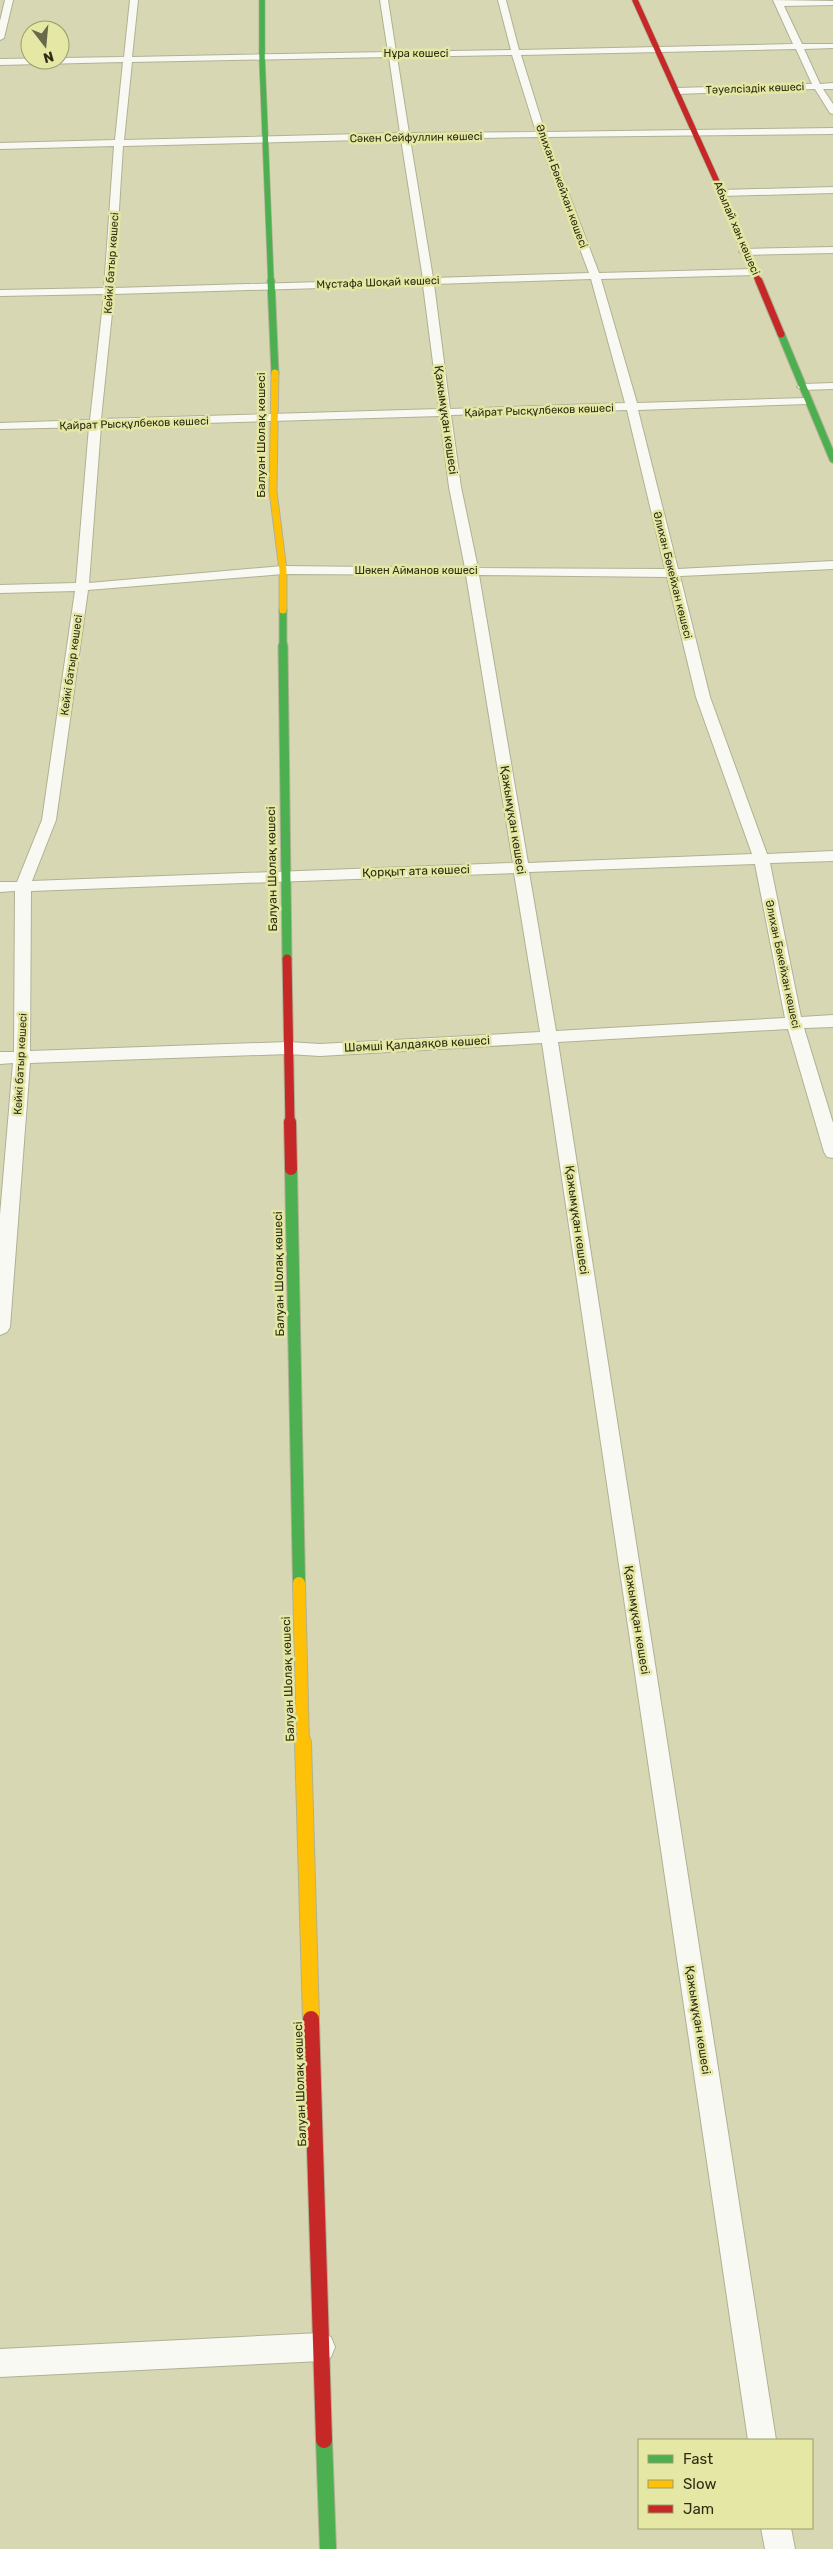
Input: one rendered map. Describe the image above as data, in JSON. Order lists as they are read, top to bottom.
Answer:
{
  "streets": {
    "street": [
      "Нұра көшесі",
      "Тәуелсіздік көшесі",
      "Сәкен Сейфуллин көшесі",
      "Әлихан Бөкейхан көшесі",
      "Абылай хан көшесі",
      "Кейкі батыр көшесі",
      "Мұстафа Шоқай көшесі",
      "Қайрат Рысқұлбеков көшесі",
      "Қажымұқан көшесі",
      "Балуан Шолақ көшесі",
      "Шәкен Айманов көшесі",
      "Қорқыт ата көшесі",
      "Шәмші Қалдаяқов көшесі"
    ]
  },
  "crossings": [
    ["Нұра көшесі", "Әлихан Бөкейхан көшесі"],
    ["Нұра көшесі", "Абылай хан көшесі"],
    ["Нұра көшесі", "Кейкі батыр көшесі"],
    ["Нұра көшесі", "Қажымұқан көшесі"],
    ["Нұра көшесі", "Балуан Шолақ көшесі"],
    ["Тәуелсіздік көшесі", "Абылай хан көшесі"],
    ["Сәкен Сейфуллин көшесі", "Әлихан Бөкейхан көшесі"],
    ["Сәкен Сейфуллин көшесі", "Абылай хан көшесі"],
    ["Сәкен Сейфуллин көшесі", "Кейкі батыр көшесі"],
    ["Сәкен Сейфуллин көшесі", "Қажымұқан көшесі"],
    ["Сәкен Сейфуллин көшесі", "Балуан Шолақ көшесі"],
    ["Әлихан Бөкейхан көшесі", "Мұстафа Шоқай көшесі"],
    ["Әлихан Бөкейхан көшесі", "Қайрат Рысқұлбеков көшесі"],
    ["Әлихан Бөкейхан көшесі", "Шәкен Айманов көшесі"],
    ["Әлихан Бөкейхан көшесі", "Қорқыт ата көшесі"],
    ["Әлихан Бөкейхан көшесі", "Шәмші Қалдаяқов көшесі"],
    ["Абылай хан көшесі", "Мұстафа Шоқай көшесі"],
    ["Абылай хан көшесі", "Қайрат Рысқұлбеков көшесі"],
    ["Кейкі батыр көшесі", "Мұстафа Шоқай көшесі"],
    ["Кейкі батыр көшесі", "Қайрат Рысқұлбеков көшесі"],
    ["Кейкі батыр көшесі", "Шәкен Айманов көшесі"],
    ["Кейкі батыр көшесі", "Қорқыт ата көшесі"],
    ["Кейкі батыр көшесі", "Шәмші Қалдаяқов көшесі"],
    ["Мұстафа Шоқай көшесі", "Қажымұқан көшесі"],
    ["Мұстафа Шоқай көшесі", "Балуан Шолақ көшесі"],
    ["Қайрат Рысқұлбеков көшесі", "Қажымұқан көшесі"],
    ["Қайрат Рысқұлбеков көшесі", "Балуан Шолақ көшесі"],
    ["Қажымұқан көшесі", "Шәкен Айманов көшесі"],
    ["Қажымұқан көшесі", "Қорқыт ата көшесі"],
    ["Қажымұқан көшесі", "Шәмші Қалдаяқов көшесі"],
    ["Балуан Шолақ көшесі", "Шәкен Айманов көшесі"],
    ["Балуан Шолақ көшесі", "Қорқыт ата көшесі"],
    ["Балуан Шолақ көшесі", "Шәмші Қалдаяқов көшесі"]
  ],
  "legend": ["Fast", "Slow", "Jam"],
  "north": "bottom"
}
